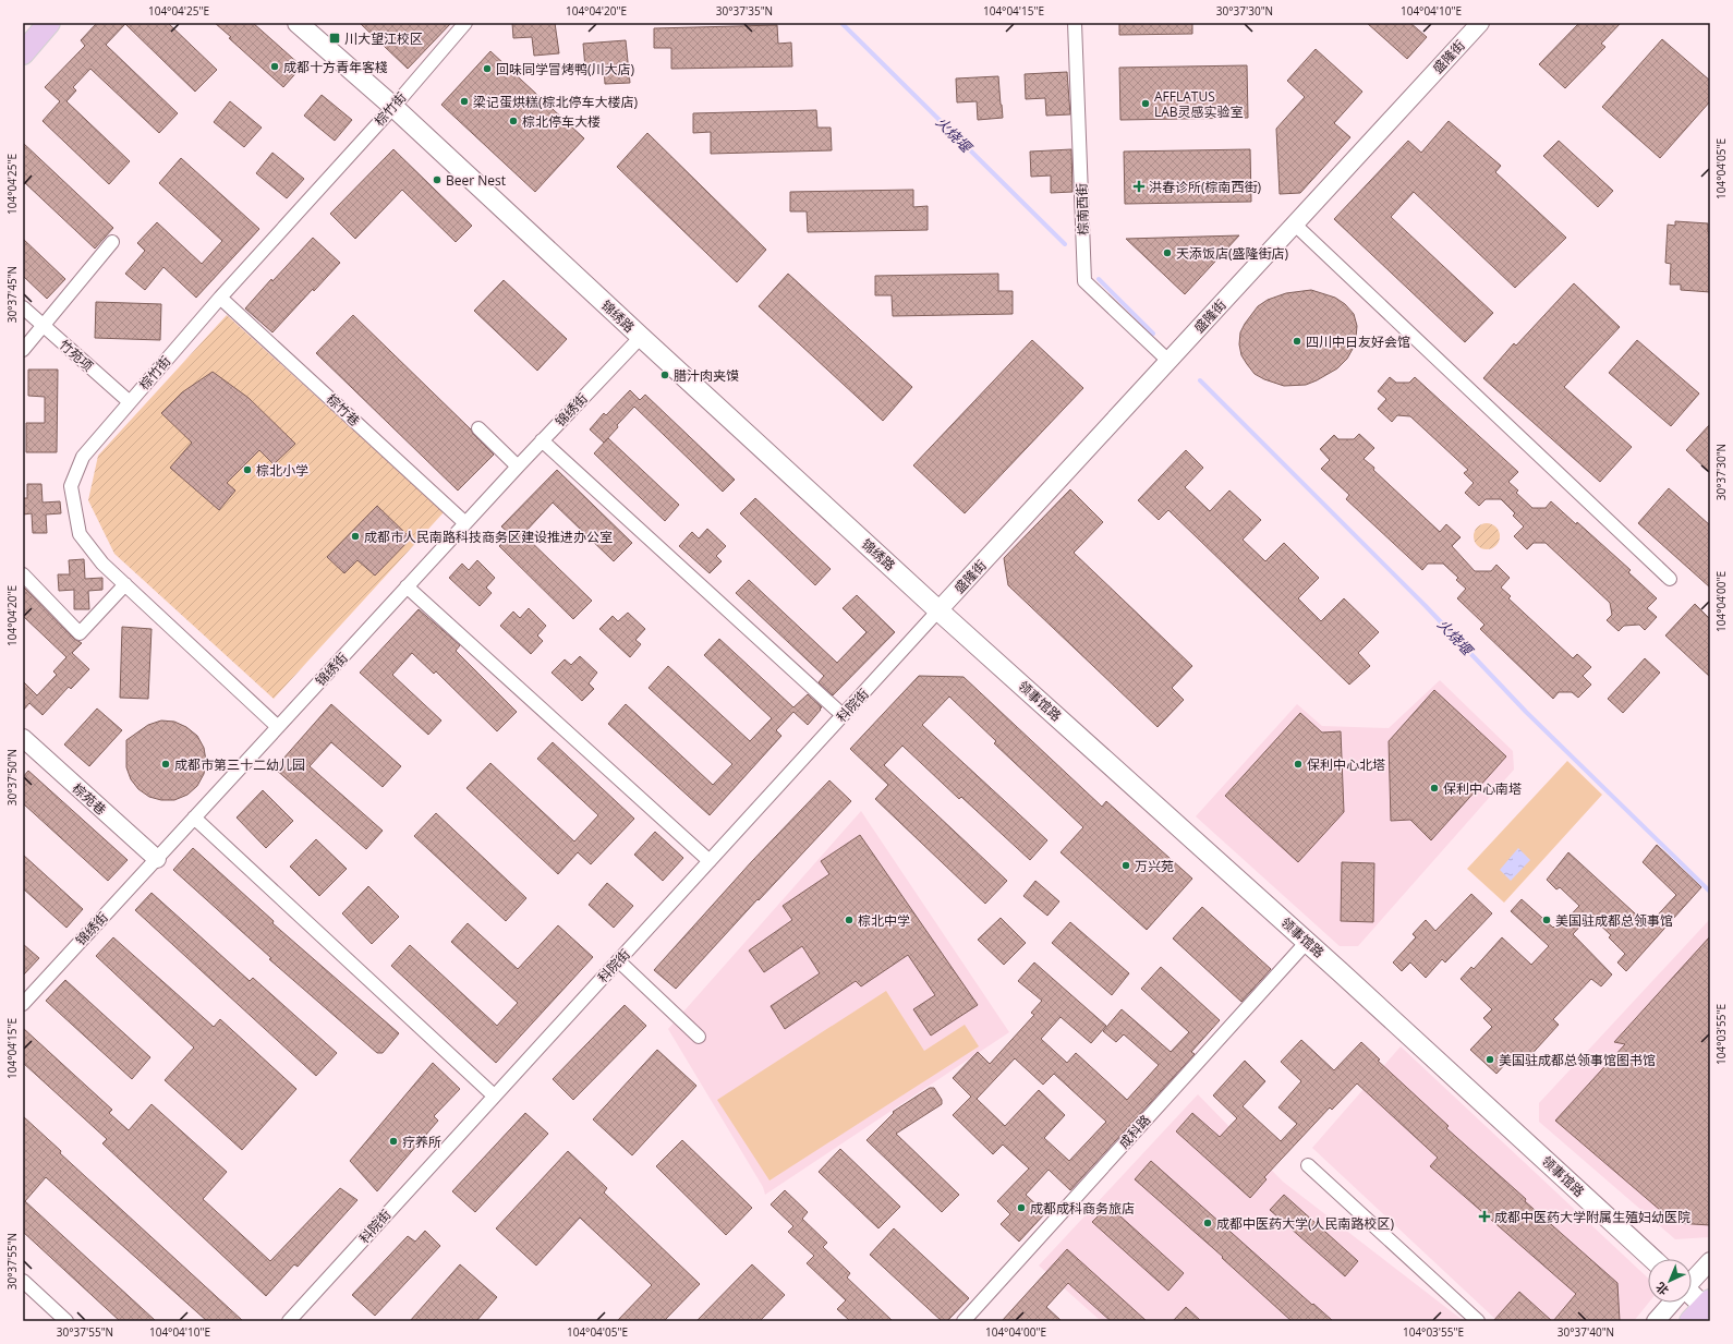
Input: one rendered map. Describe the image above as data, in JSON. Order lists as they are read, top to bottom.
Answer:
{
  "streets": {
    "main road": ["锦绣路", "领事馆路"],
    "street": [
      "盛隆街",
      "棕竹街",
      "棕南西街",
      "竹苑项",
      "棕竹巷",
      "锦绣街",
      "科院街",
      "棕苑巷",
      "成科路"
    ]
  },
  "crossings": [
    ["盛隆街", "棕南西街"],
    ["盛隆街", "锦绣路"],
    ["盛隆街", "领事馆路"],
    ["盛隆街", "科院街"],
    ["棕竹街", "锦绣路"],
    ["棕竹街", "竹苑项"],
    ["棕竹街", "棕竹巷"],
    ["棕竹街", "锦绣街"],
    ["锦绣路", "锦绣街"],
    ["锦绣路", "领事馆路"],
    ["锦绣路", "科院街"],
    ["棕竹巷", "锦绣街"],
    ["锦绣街", "棕苑巷"],
    ["领事馆路", "科院街"],
    ["领事馆路", "成科路"]
  ],
  "water": ["火烧堰"],
  "places": {
    "transit": ["川大望江校区"],
    "other": [
      "成都十方青年客棧",
      "回味同学冒烤鸭(川大店)",
      "梁记蛋烘糕(棕北停车大楼店)",
      "AFFLATUS LAB灵感实验室",
      "棕北停车大楼",
      "Beer Nest",
      "天添饭店(盛隆街店)",
      "四川中日友好会馆",
      "腊汁肉夹馍",
      "棕北小学",
      "成都市人民南路科技商务区建设推进办公室",
      "成都市第三十二幼儿园",
      "保利中心北塔",
      "保利中心南塔",
      "万兴苑",
      "棕北中学",
      "美国驻成都总领事馆",
      "美国驻成都总领事馆图书馆",
      "疗养所",
      "成都成科商务旅店",
      "成都中医药大学(人民南路校区)"
    ],
    "health": ["洪春诊所(棕南西街)", "成都中医药大学附属生殖妇幼医院"]
  },
  "north": "bottom left",
  "coordinates": [
    "104°04'25\"E",
    "104°04'20\"E",
    "30°37'35\"N",
    "104°04'15\"E",
    "30°37'30\"N",
    "104°04'10\"E",
    "104°04'05\"E",
    "30°37'45\"N",
    "104°04'00\"E",
    "30°37'50\"N",
    "104°03'55\"E",
    "30°37'55\"N",
    "30°37'40\"N"
  ]
}
